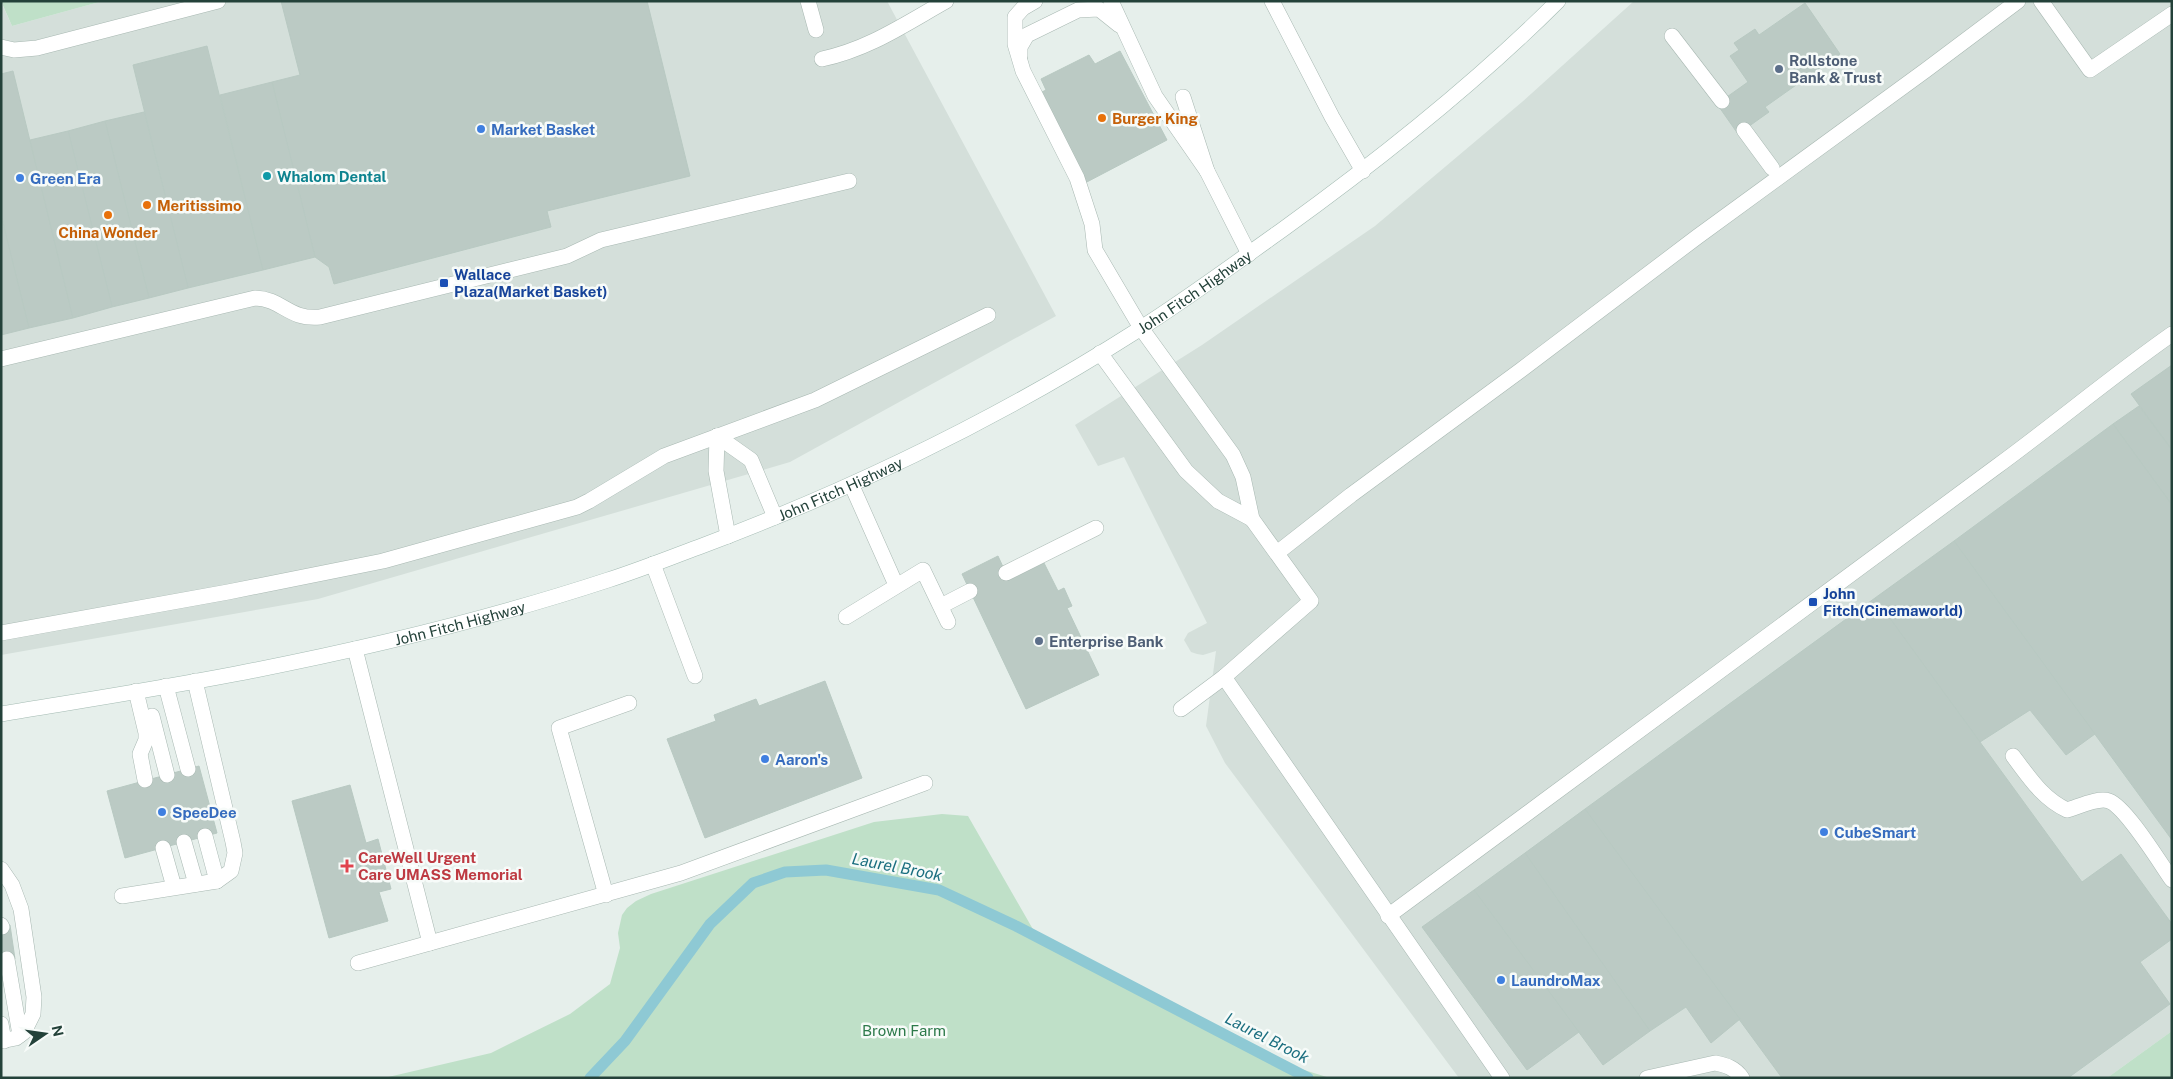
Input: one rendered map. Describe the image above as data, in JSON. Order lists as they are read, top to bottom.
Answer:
{
  "streets": {
    "main road": ["John Fitch Highway"]
  },
  "water": ["Laurel Brook"],
  "parks": ["Brown Farm"],
  "places": {
    "other": [
      "Rollstone Bank & Trust",
      "Burger King",
      "Market Basket",
      "Whalom Dental",
      "Green Era",
      "Meritissimo",
      "China Wonder",
      "Enterprise Bank",
      "Aaron's",
      "SpeeDee",
      "CubeSmart",
      "LaundroMax"
    ],
    "transit": ["Wallace Plaza(Market Basket)", "John Fitch(Cinemaworld)"],
    "health": ["CareWell Urgent Care UMASS Memorial"]
  },
  "north": "right"
}
